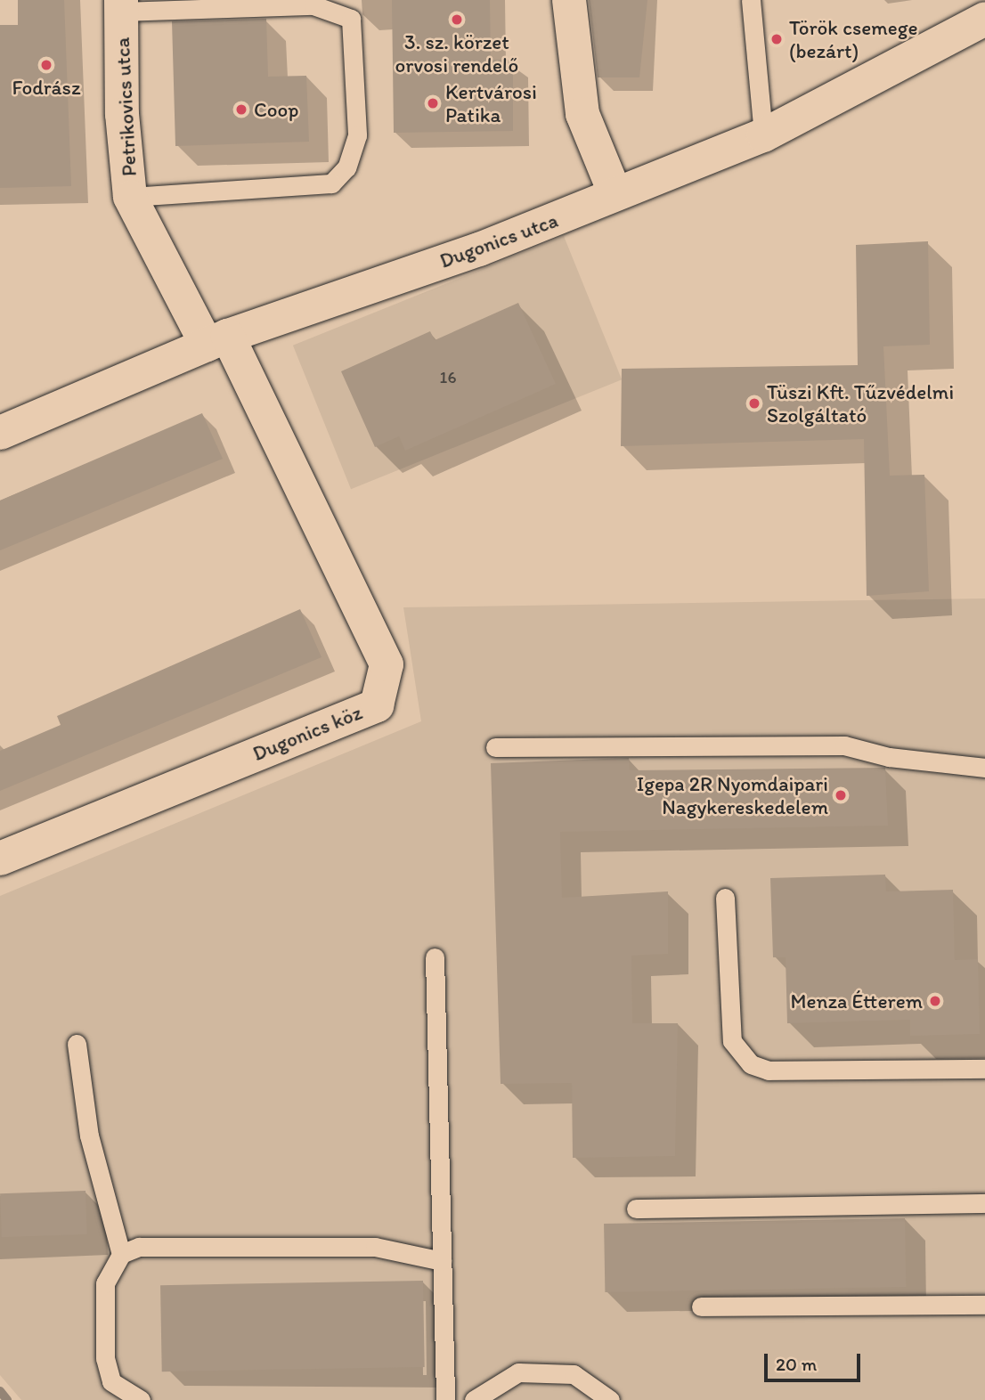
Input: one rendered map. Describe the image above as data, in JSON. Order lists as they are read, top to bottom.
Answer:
{
  "streets": {
    "street": ["Petrikovics utca", "Dugonics utca", "Dugonics köz"]
  },
  "crossings": [
    ["Petrikovics utca", "Dugonics utca"],
    ["Petrikovics utca", "Dugonics köz"],
    ["Dugonics utca", "Dugonics köz"]
  ],
  "places": [
    "3. sz. körzet orvosi rendelő",
    "Török csemege (bezárt)",
    "Fodrász",
    "Kertvárosi Patika",
    "Coop",
    "Tüszi Kft. Tűzvédelmi Szolgáltató",
    "Igepa 2R Nyomdaipari Nagykereskedelem",
    "Menza Étterem"
  ],
  "house_numbers": ["16"],
  "scale_bar": "20 m"
}
